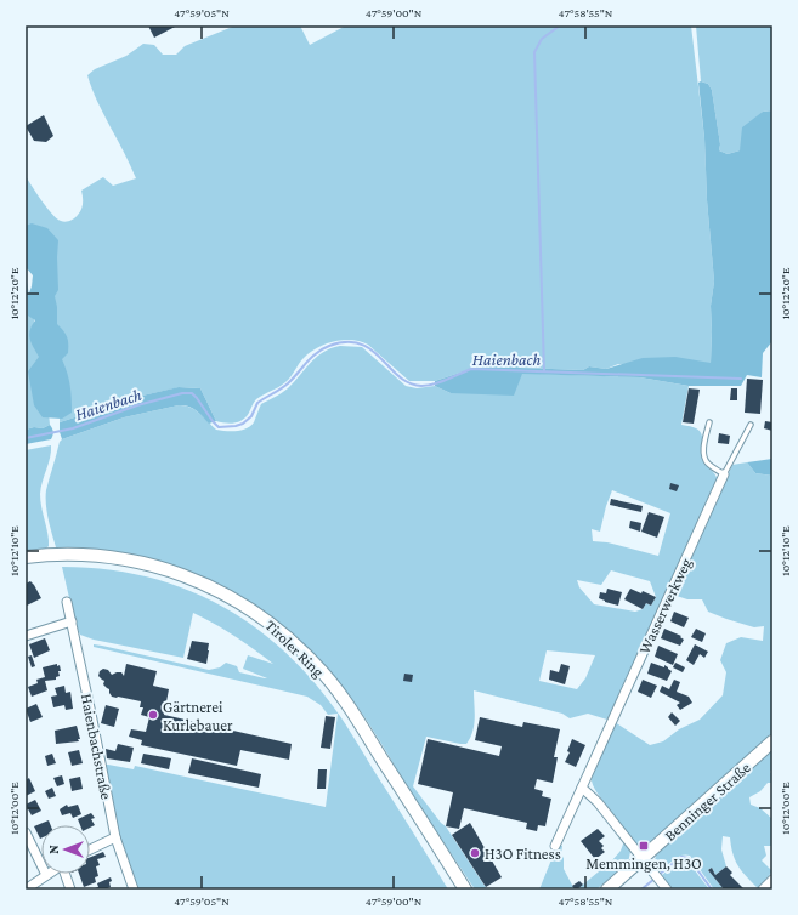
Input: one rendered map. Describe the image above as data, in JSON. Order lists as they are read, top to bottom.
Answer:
{
  "streets": {
    "main road": ["Tiroler Ring", "Benninger Straße"],
    "street": ["Wasserwerkweg", "Haienbachstraße"]
  },
  "water": ["Haienbach"],
  "places": {
    "other": ["Gärtnerei Kurlebauer", "H3O Fitness"],
    "transit": ["Memmingen, H3O"]
  },
  "north": "left",
  "coordinates": [
    "47°59'05\"N",
    "47°59'00\"N",
    "47°58'55\"N",
    "10°12'20\"E",
    "10°12'10\"E",
    "10°12'00\"E"
  ]
}
